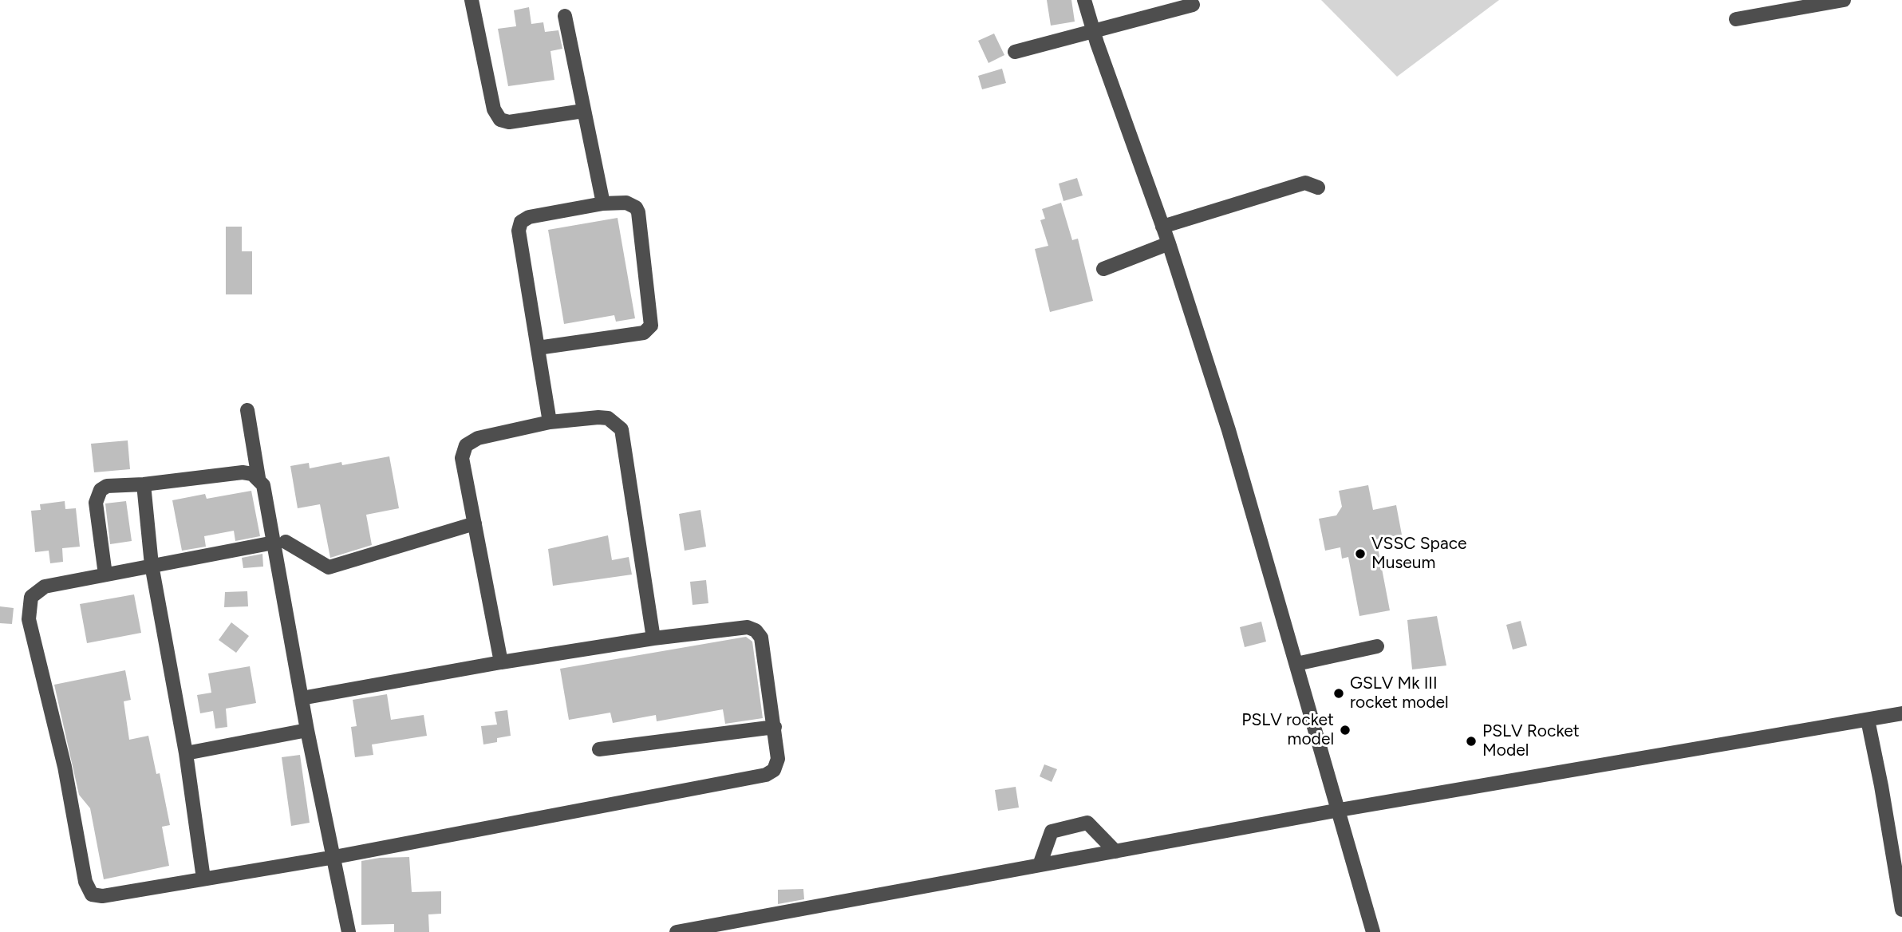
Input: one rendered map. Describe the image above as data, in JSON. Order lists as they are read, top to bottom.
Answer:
{
  "places": [
    "VSSC Space Museum",
    "GSLV Mk III rocket model",
    "PSLV rocket model",
    "PSLV Rocket Model"
  ]
}
